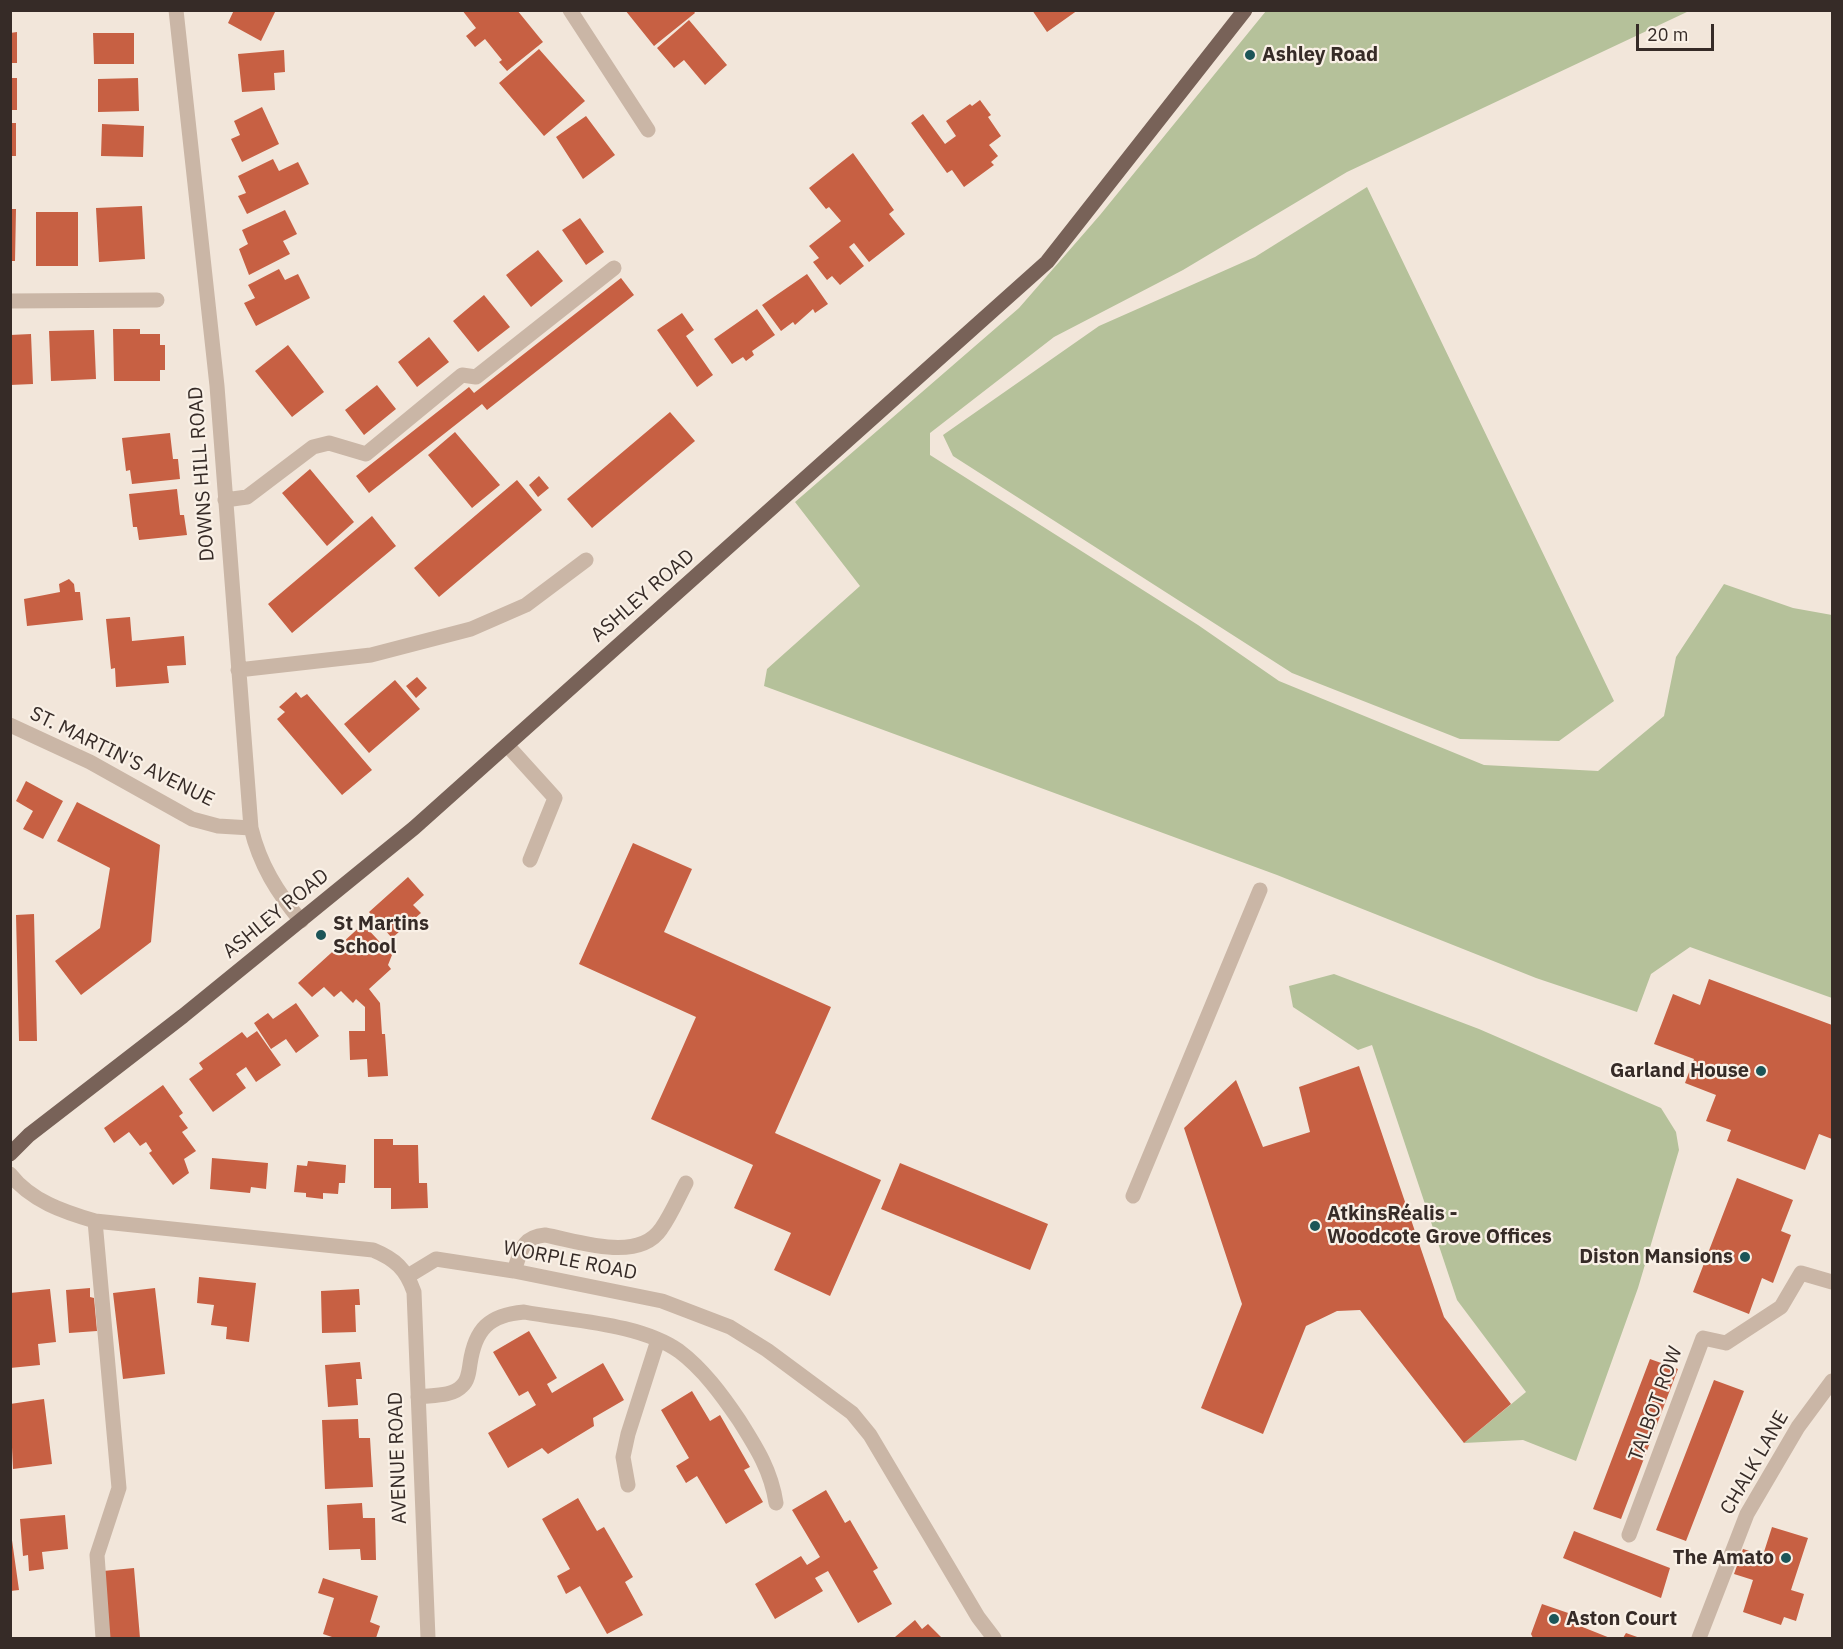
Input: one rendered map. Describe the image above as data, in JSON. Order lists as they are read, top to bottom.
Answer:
{
  "streets": {
    "main road": ["ASHLEY ROAD"],
    "street": [
      "DOWNS HILL ROAD",
      "ST. MARTIN'S AVENUE",
      "WORPLE ROAD",
      "TALBOT ROW",
      "AVENUE ROAD",
      "CHALK LANE"
    ]
  },
  "crossings": [
    ["DOWNS HILL ROAD", "ASHLEY ROAD"],
    ["DOWNS HILL ROAD", "ST. MARTIN'S AVENUE"],
    ["WORPLE ROAD", "AVENUE ROAD"]
  ],
  "places": [
    "Ashley Road",
    "St Martins School",
    "Garland House",
    "AtkinsRéalis - Woodcote Grove Offices",
    "Diston Mansions",
    "The Amato",
    "Aston Court"
  ],
  "scale_bar": "20 m"
}
